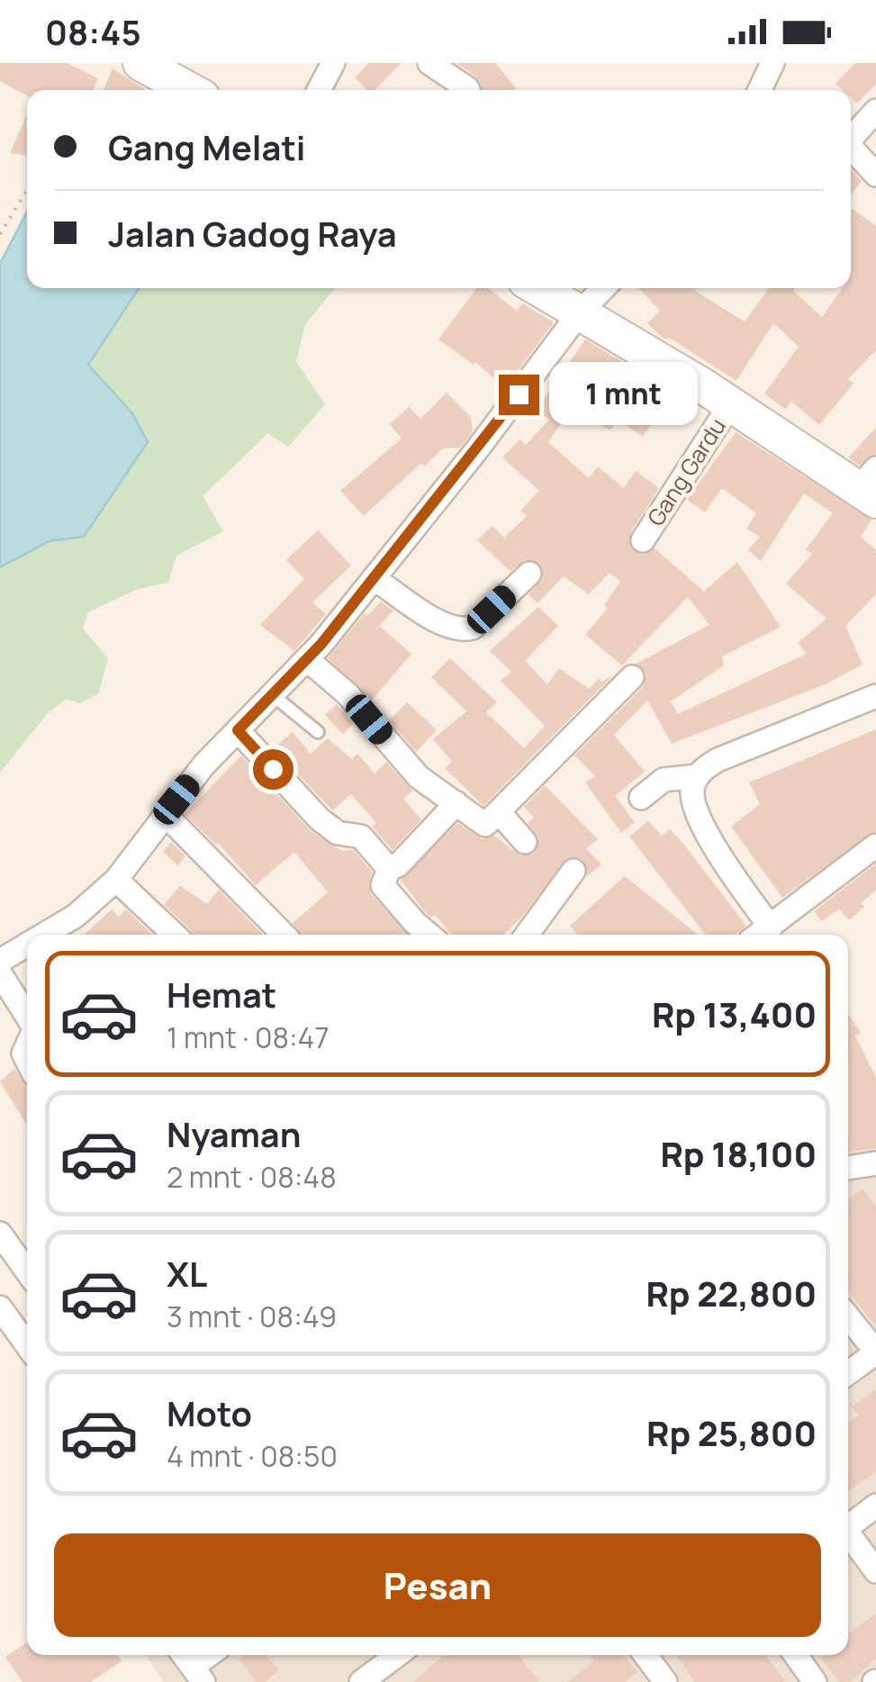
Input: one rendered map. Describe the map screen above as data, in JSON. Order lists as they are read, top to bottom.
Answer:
{
  "streets": {
    "street": ["Gang Gardu"]
  },
  "page": {
    "status": "08:45",
    "banner": ["Gang Melati", "Jalan Gadog Raya"],
    "bubble": "1 mnt",
    "list": [
      {
        "name": "Hemat",
        "note": "1 mnt · 08:47",
        "value": "Rp 13,400"
      },
      {
        "name": "Nyaman",
        "note": "2 mnt · 08:48",
        "value": "Rp 18,100"
      },
      {
        "name": "XL",
        "note": "3 mnt · 08:49",
        "value": "Rp 22,800"
      },
      {
        "name": "Moto",
        "note": "4 mnt · 08:50",
        "value": "Rp 25,800"
      }
    ],
    "buttons": "Pesan"
  }
}
